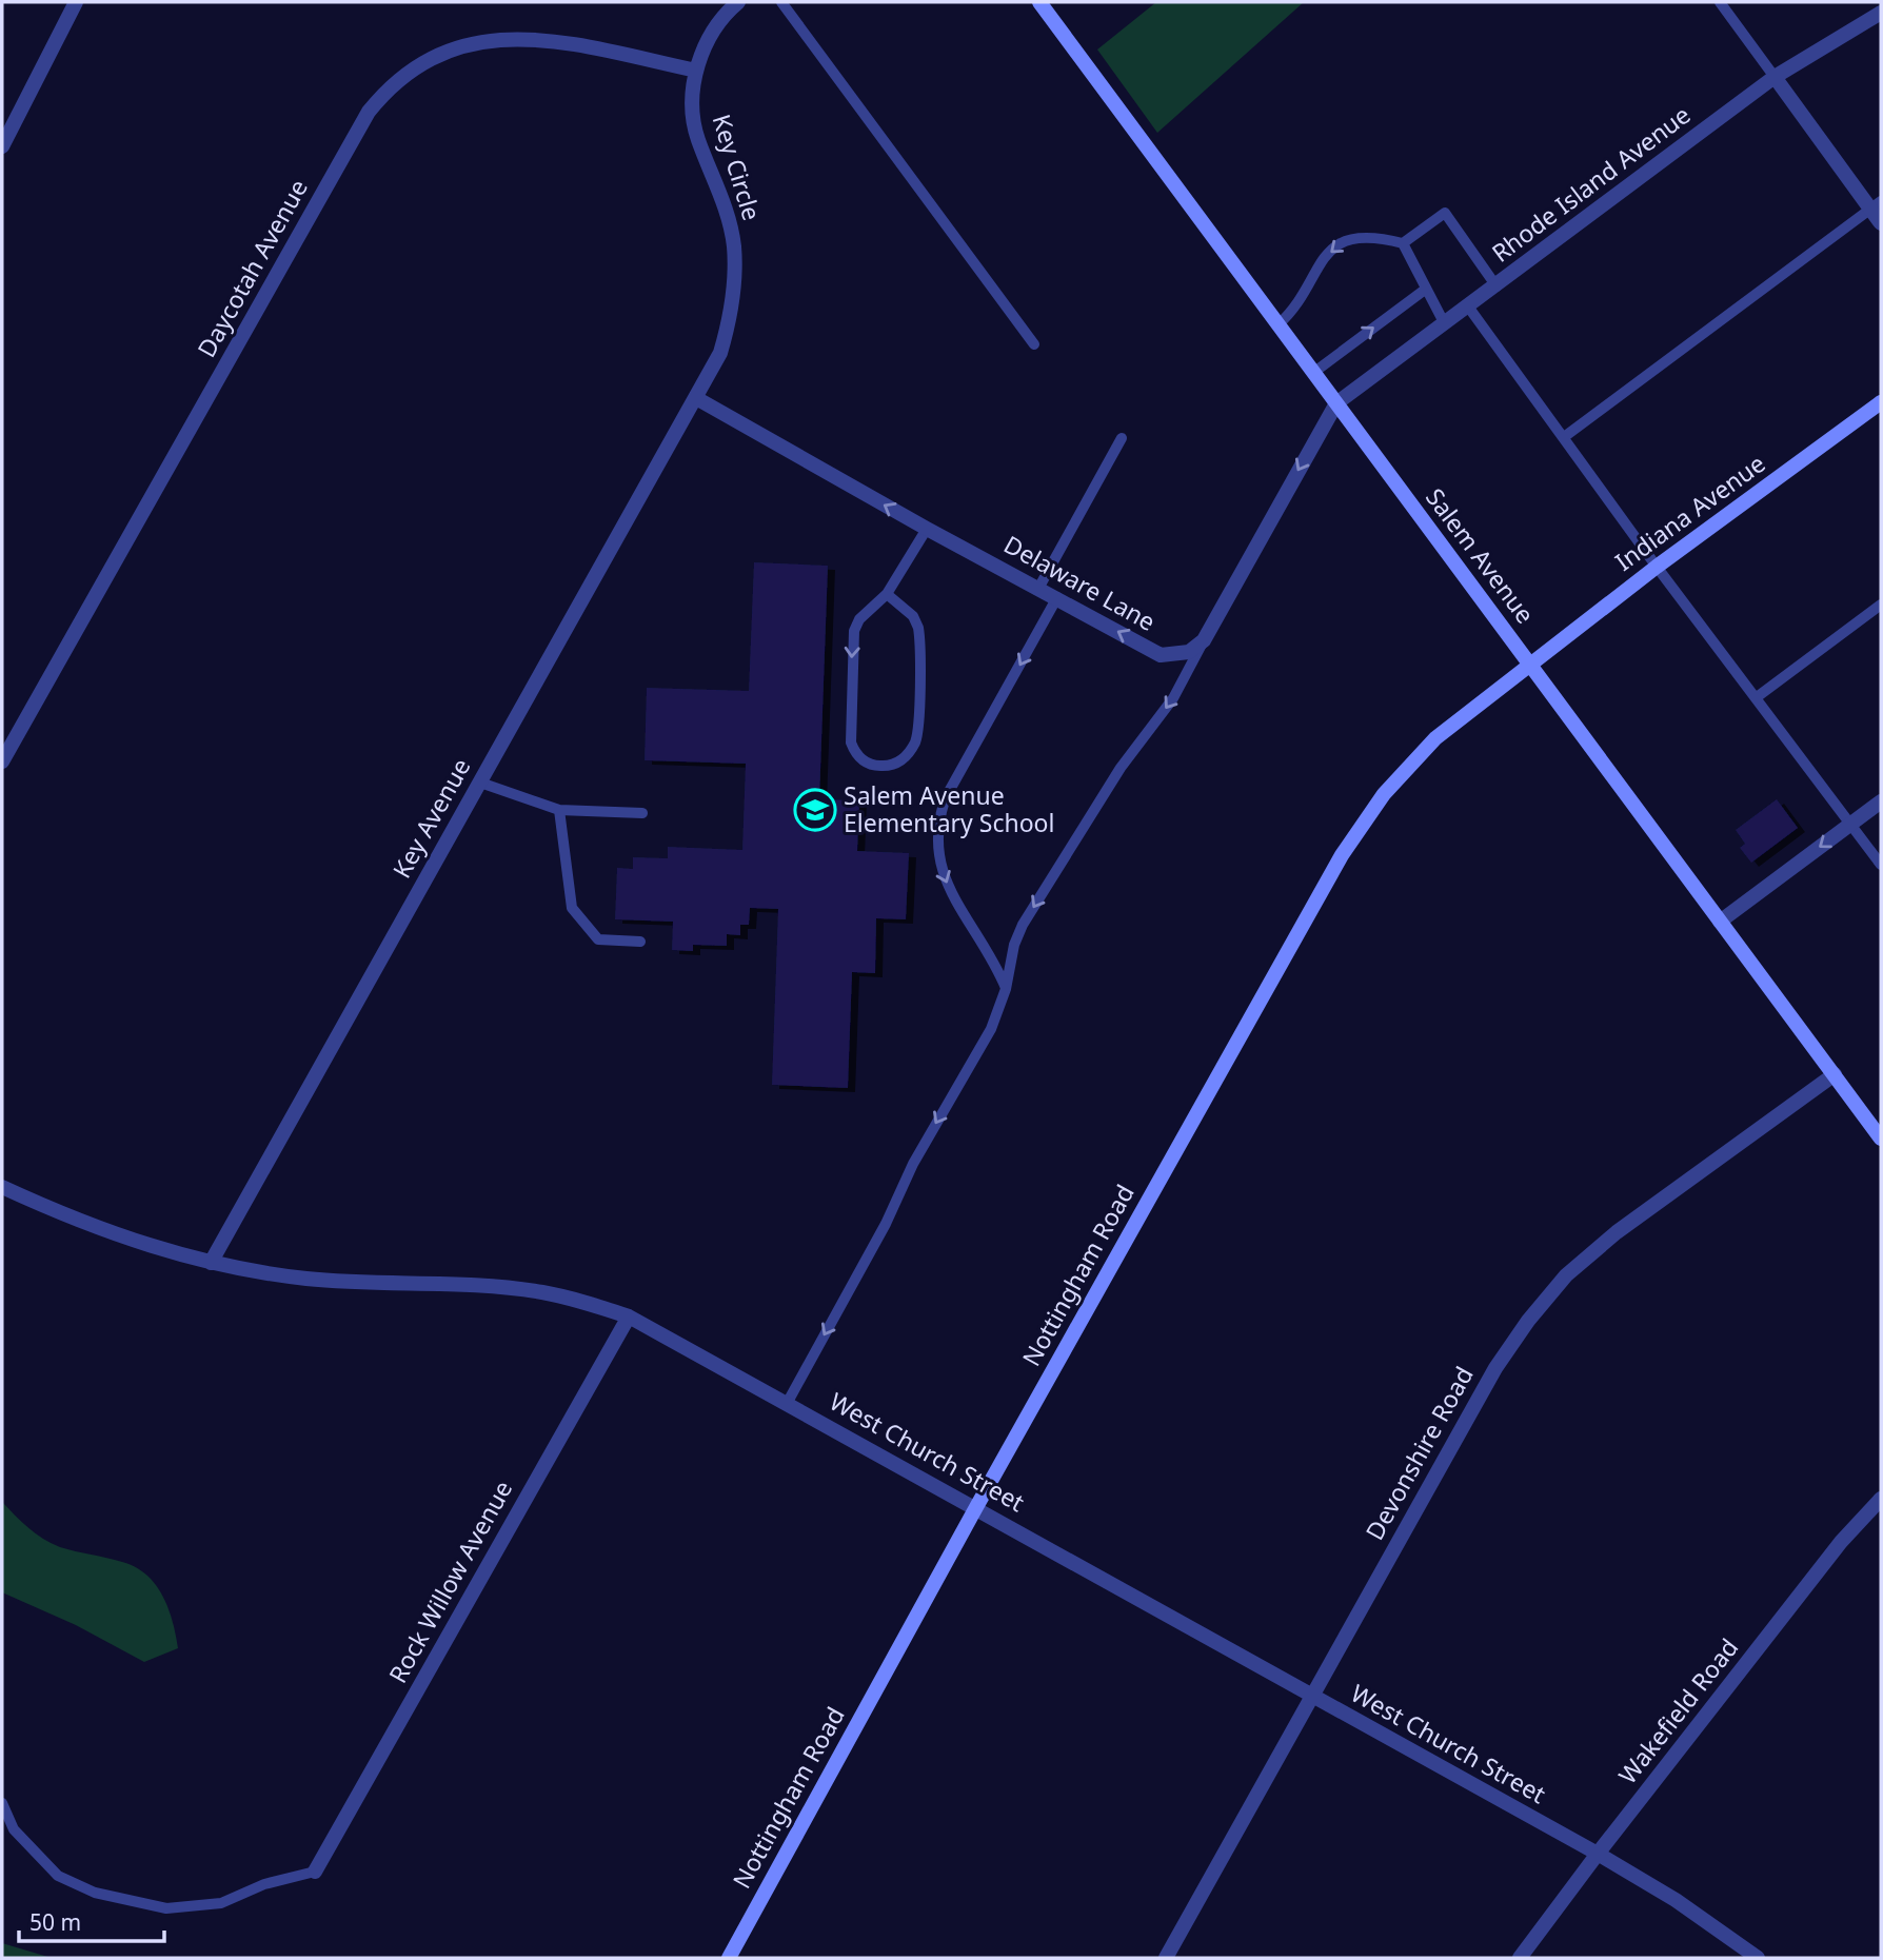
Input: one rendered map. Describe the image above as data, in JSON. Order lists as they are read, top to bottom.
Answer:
{
  "streets": {
    "main road": ["Indiana Avenue", "Salem Avenue", "Nottingham Road"],
    "street": [
      "Key Circle",
      "Rhode Island Avenue",
      "Daycotah Avenue",
      "Delaware Lane",
      "Key Avenue",
      "West Church Street",
      "Devonshire Road",
      "Rock Willow Avenue",
      "Wakefield Road"
    ]
  },
  "crossings": [
    ["Key Circle", "Daycotah Avenue"],
    ["Key Circle", "Delaware Lane"],
    ["Key Circle", "Key Avenue"],
    ["Rhode Island Avenue", "Salem Avenue"],
    ["Indiana Avenue", "Salem Avenue"],
    ["Indiana Avenue", "Nottingham Road"],
    ["Salem Avenue", "Nottingham Road"],
    ["Salem Avenue", "Devonshire Road"],
    ["Delaware Lane", "Key Avenue"],
    ["Key Avenue", "West Church Street"],
    ["Nottingham Road", "West Church Street"],
    ["West Church Street", "Devonshire Road"],
    ["West Church Street", "Rock Willow Avenue"],
    ["West Church Street", "Wakefield Road"]
  ],
  "one_way": ["Delaware Lane"],
  "places": {
    "school or university": ["Salem Avenue Elementary School"]
  },
  "scale_bar": "50 m"
}
